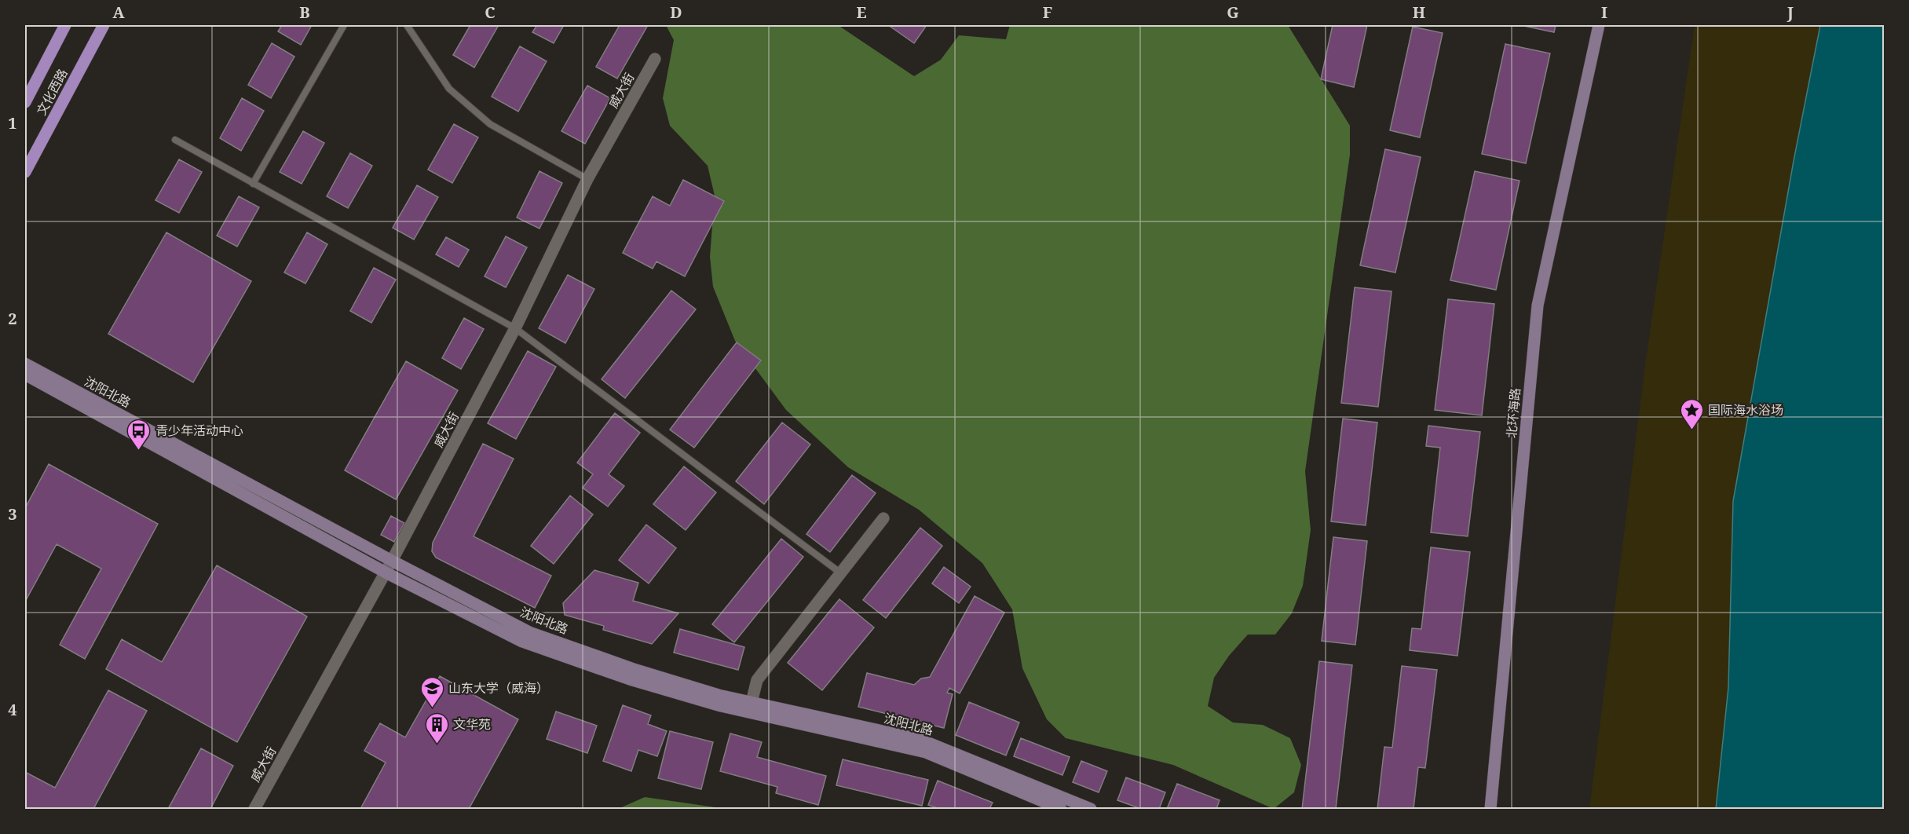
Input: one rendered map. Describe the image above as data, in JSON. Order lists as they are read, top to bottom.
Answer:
{
  "streets": {
    "main road": ["文化西路"],
    "street": ["威大街", "沈阳北路", "北环海路"]
  },
  "crossings": [
    ["威大街", "沈阳北路"]
  ],
  "places": {
    "place": ["国际海水浴场"],
    "bus stop": ["青少年活动中心"],
    "school or university": ["山东大学（威海）"],
    "building": ["文华苑"]
  },
  "grid": {
    "columns": [
      "A",
      "B",
      "C",
      "D",
      "E",
      "F",
      "G",
      "H",
      "I",
      "J"
    ],
    "rows": [
      "1",
      "2",
      "3",
      "4"
    ]
  }
}
